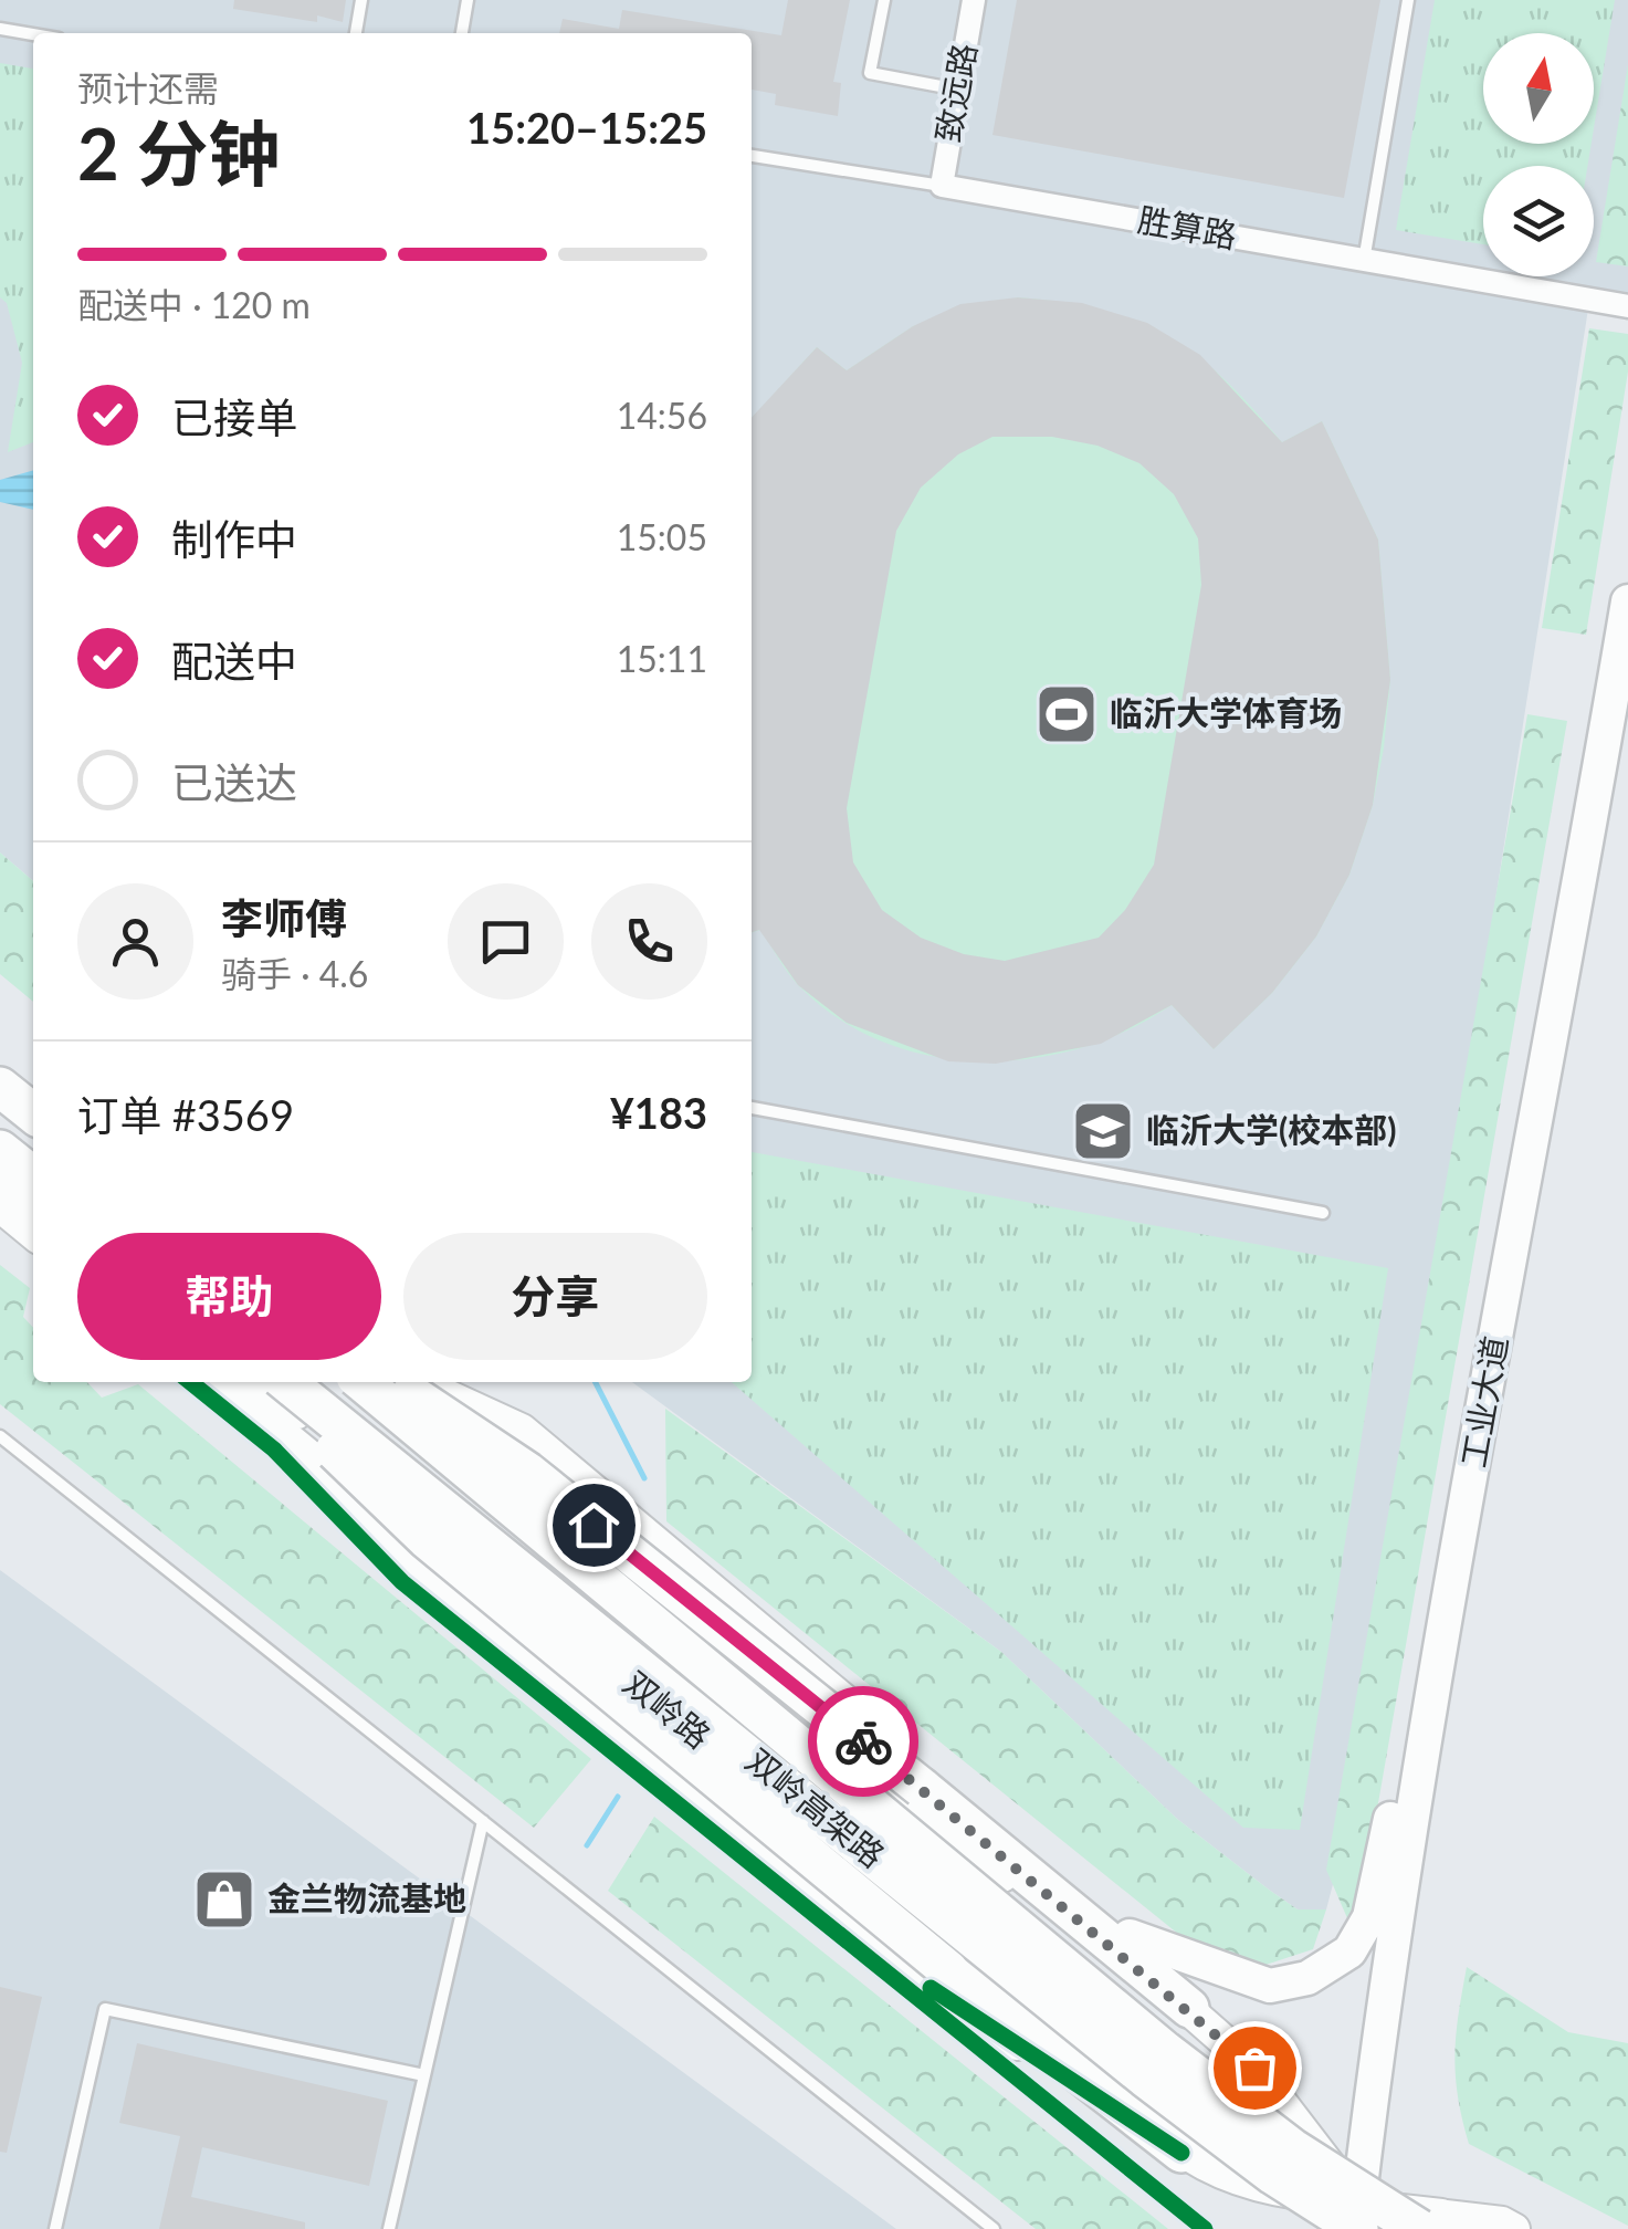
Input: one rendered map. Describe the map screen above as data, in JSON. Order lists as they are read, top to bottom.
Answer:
{
  "streets": {
    "highway": ["双岭高架路"],
    "main road": ["工业大道", "双岭路"],
    "street": ["致远路", "胜算路"]
  },
  "crossings": [
    ["致远路", "胜算路"],
    ["工业大道", "双岭路"],
    ["工业大道", "双岭高架路"],
    ["双岭路", "双岭高架路"]
  ],
  "places": {
    "sports": ["临沂大学体育场"],
    "school or university": ["临沂大学(校本部)"],
    "shop": ["金兰物流基地"]
  },
  "north": "top",
  "page": {
    "heading": ["2 分钟", "预计还需", "15:20–15:25"],
    "panel": [
      "李师傅",
      "骑手 · 4.6",
      "订单 #3569",
      "¥183"
    ],
    "bar": "配送中 · 120 m",
    "list": [
      ["已接单", "14:56"],
      ["制作中", "15:05"],
      ["配送中", "15:11"],
      "已送达"
    ],
    "buttons": ["帮助", "分享"]
  }
}
